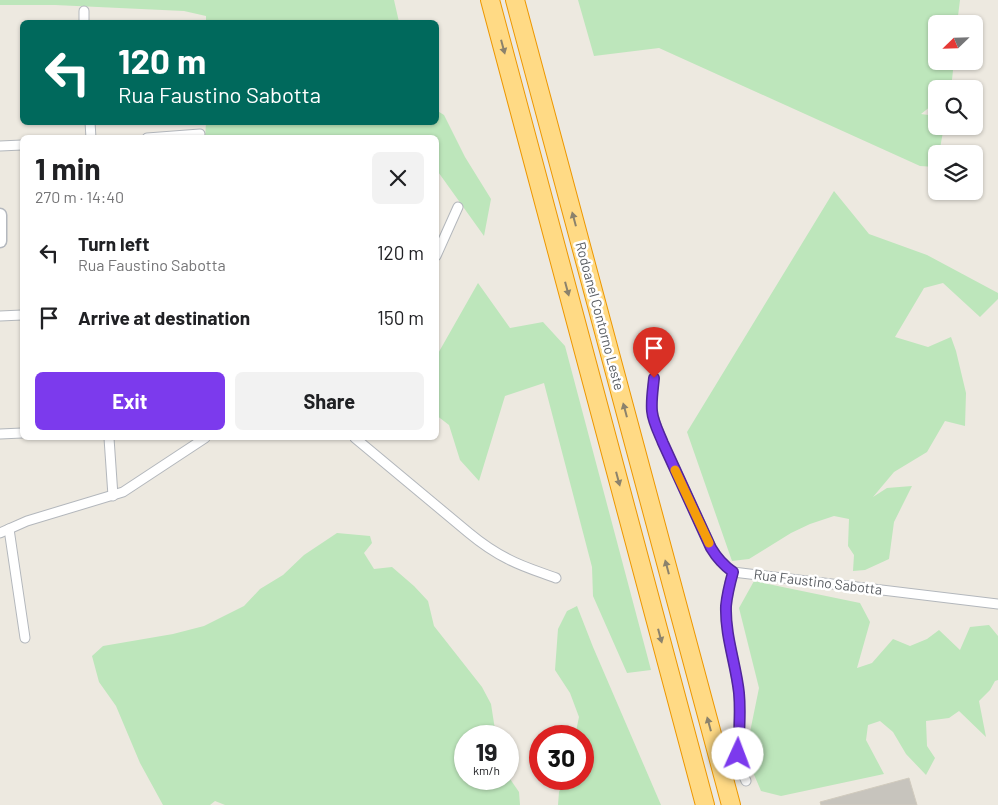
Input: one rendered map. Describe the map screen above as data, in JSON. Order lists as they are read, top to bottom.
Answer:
{
  "streets": {
    "highway": ["Rodoanel Contorno Leste"],
    "street": ["Rua Faustino Sabotta"]
  },
  "north": "bottom left",
  "page": {
    "turn": ["120 m", "Rua Faustino Sabotta"],
    "heading": ["1 min", "270 m · 14:40"],
    "list": [
      {
        "name": "Turn left",
        "note": "Rua Faustino Sabotta",
        "value": "120 m"
      },
      {
        "name": "Arrive at destination",
        "value": "150 m"
      }
    ],
    "buttons": ["Exit", "Share"],
    "speed": "19 km/h",
    "limit": "30"
  }
}
